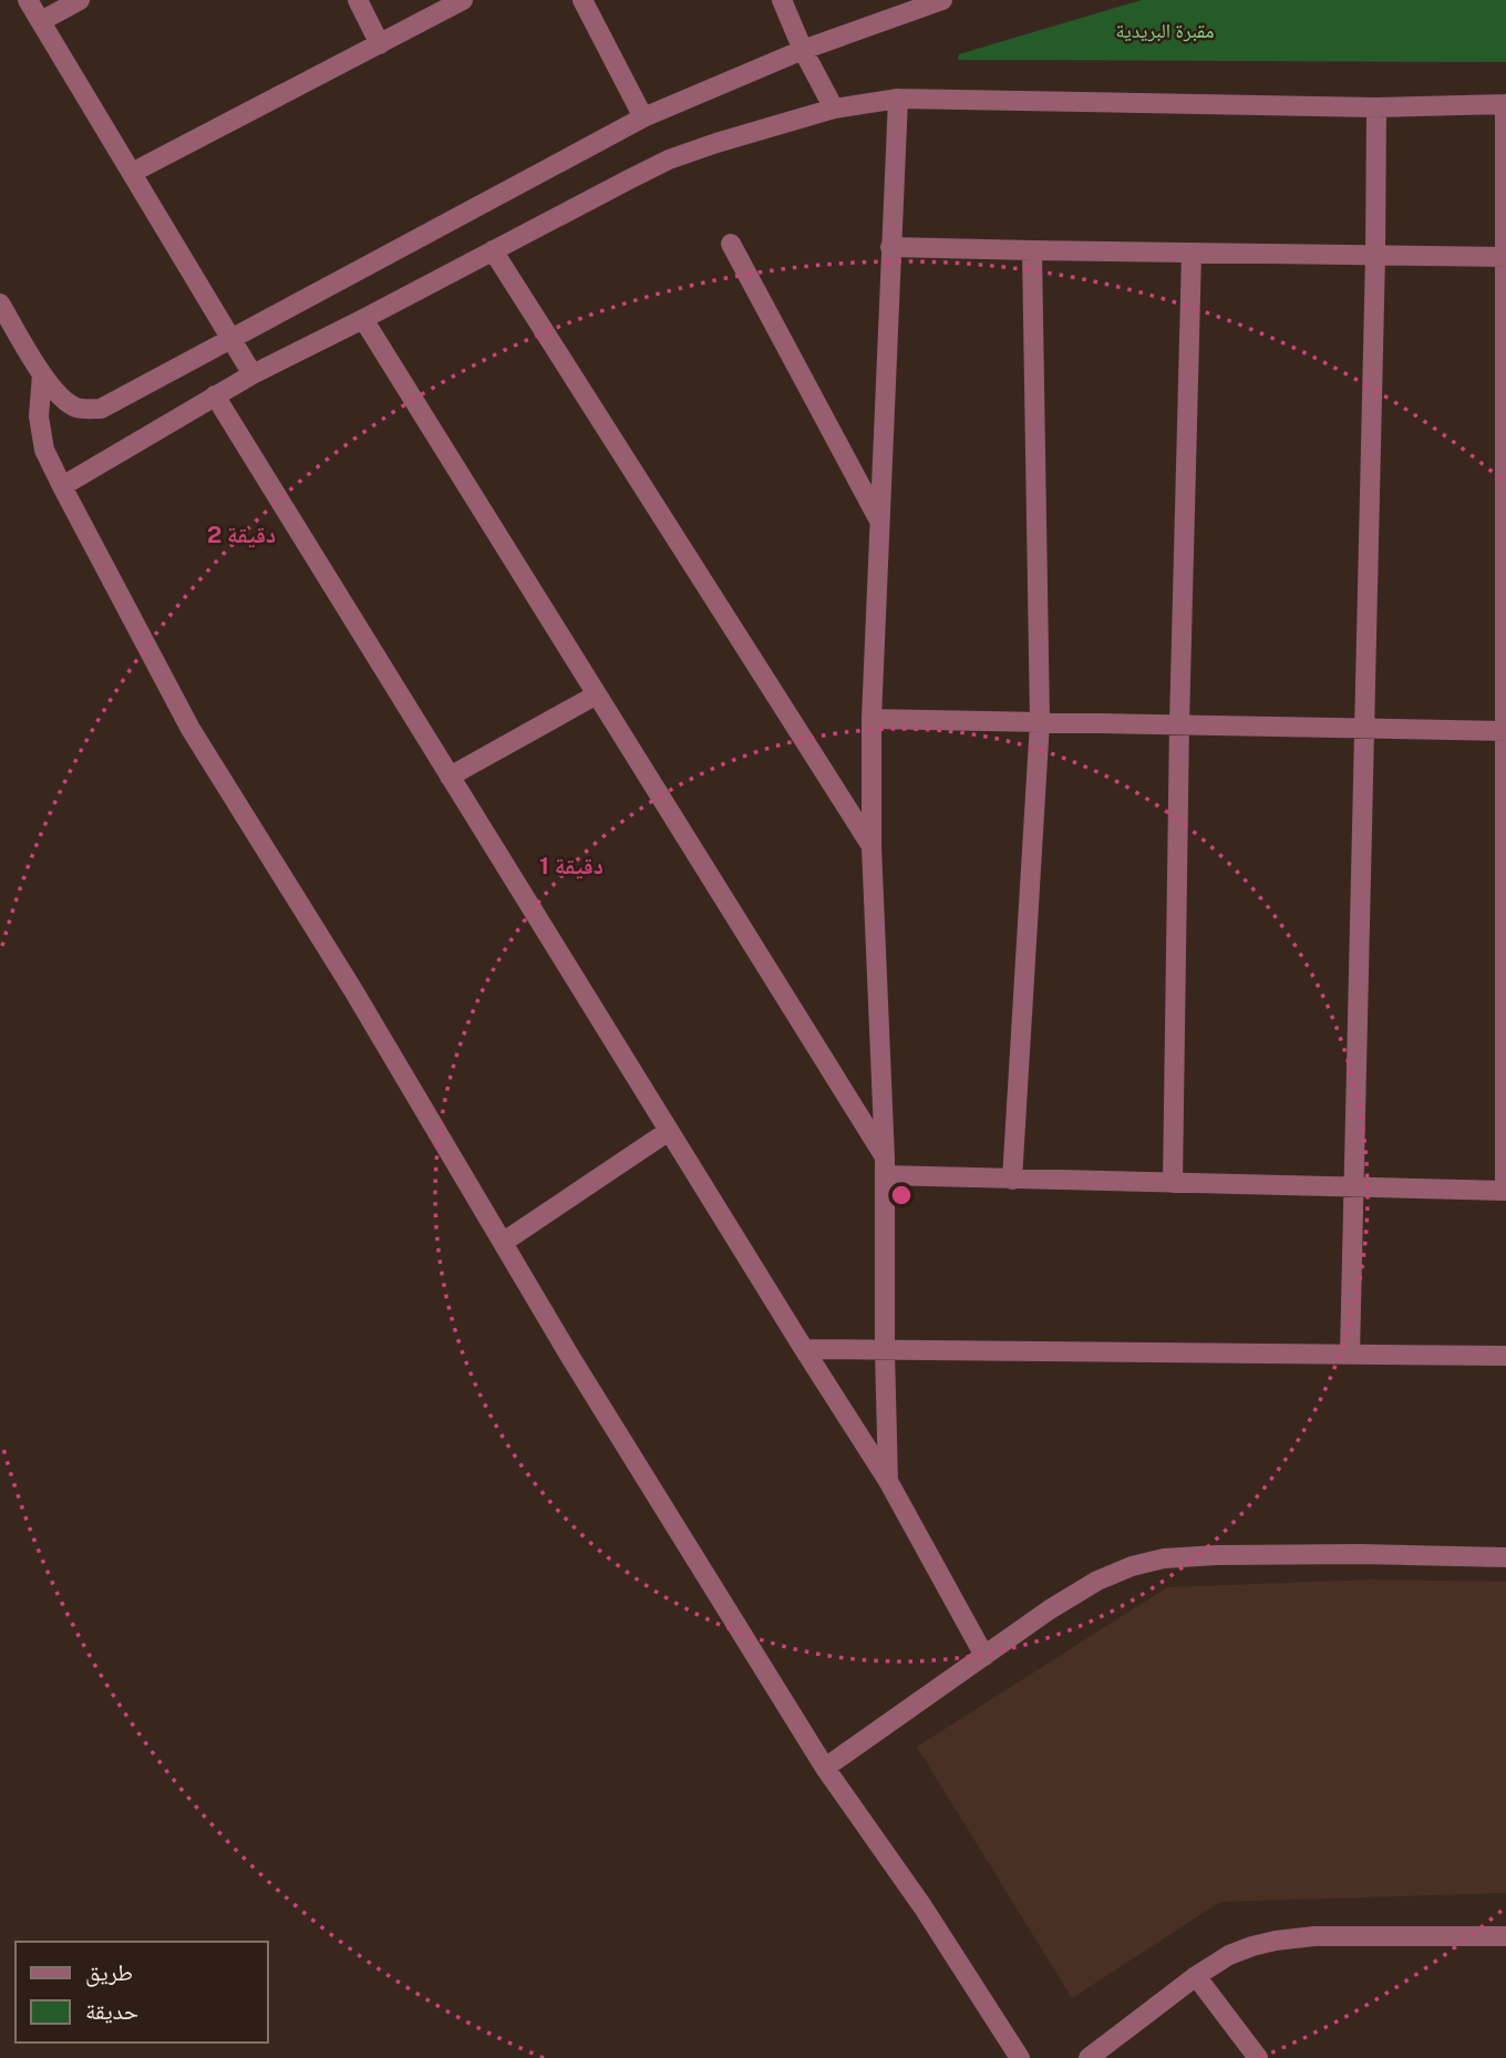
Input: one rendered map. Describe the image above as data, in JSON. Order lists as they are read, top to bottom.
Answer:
{
  "parks": ["مقبرة البريدية"],
  "legend": ["طريق", "حديقة"],
  "rings": ["2 دقيقة", "1 دقيقة"]
}
